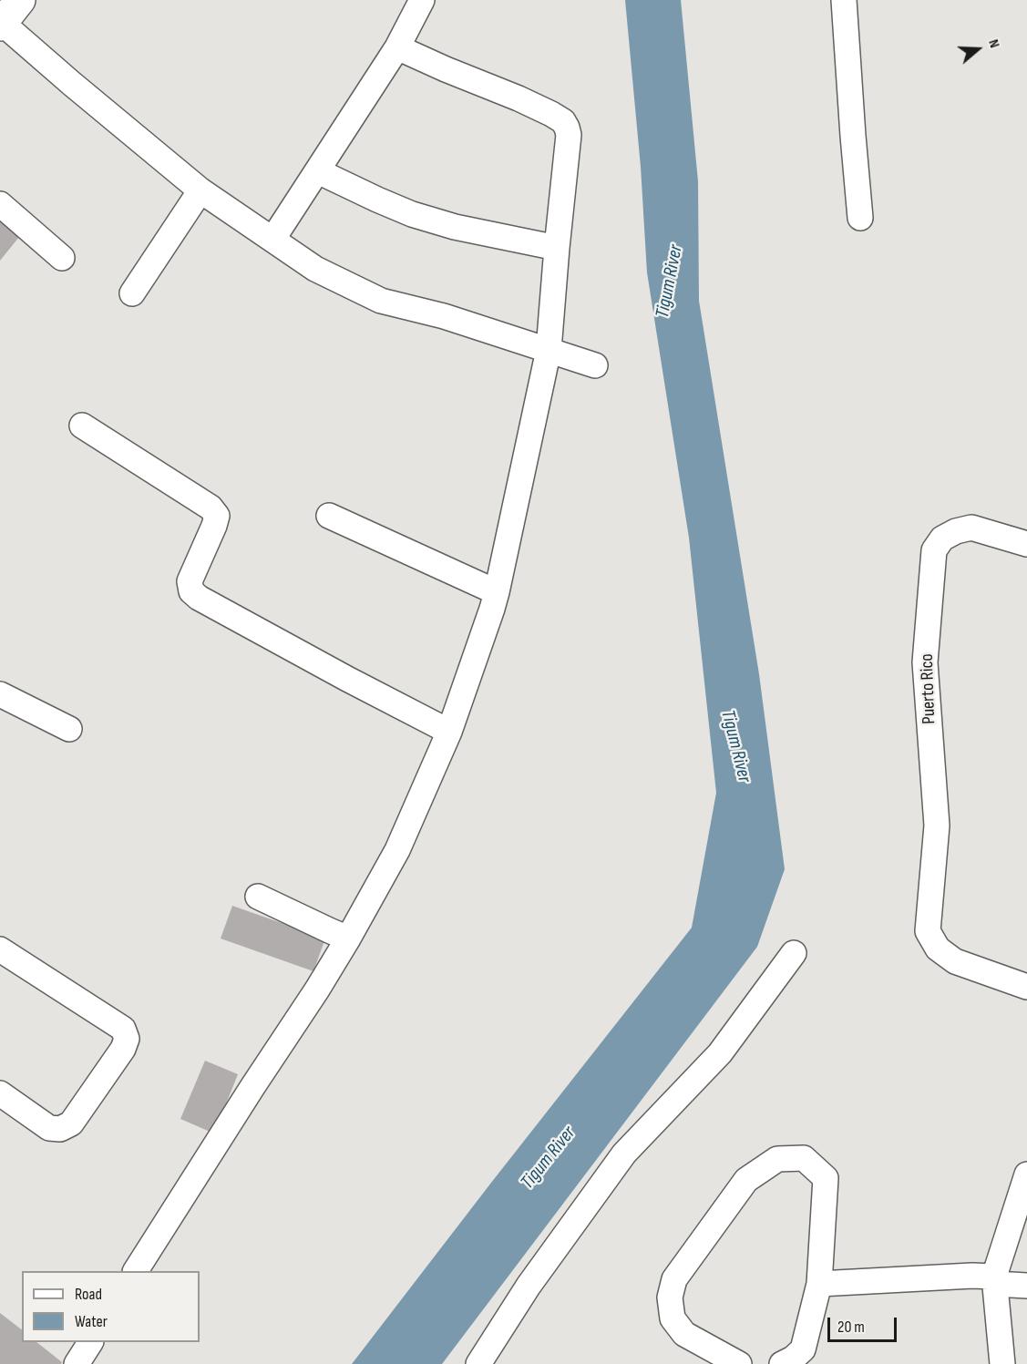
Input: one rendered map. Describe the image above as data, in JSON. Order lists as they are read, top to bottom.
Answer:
{
  "streets": {
    "street": ["Puerto Rico"]
  },
  "water": ["Tigum River"],
  "legend": ["Road", "Water"],
  "scale_bar": "20 m",
  "north": "right"
}
